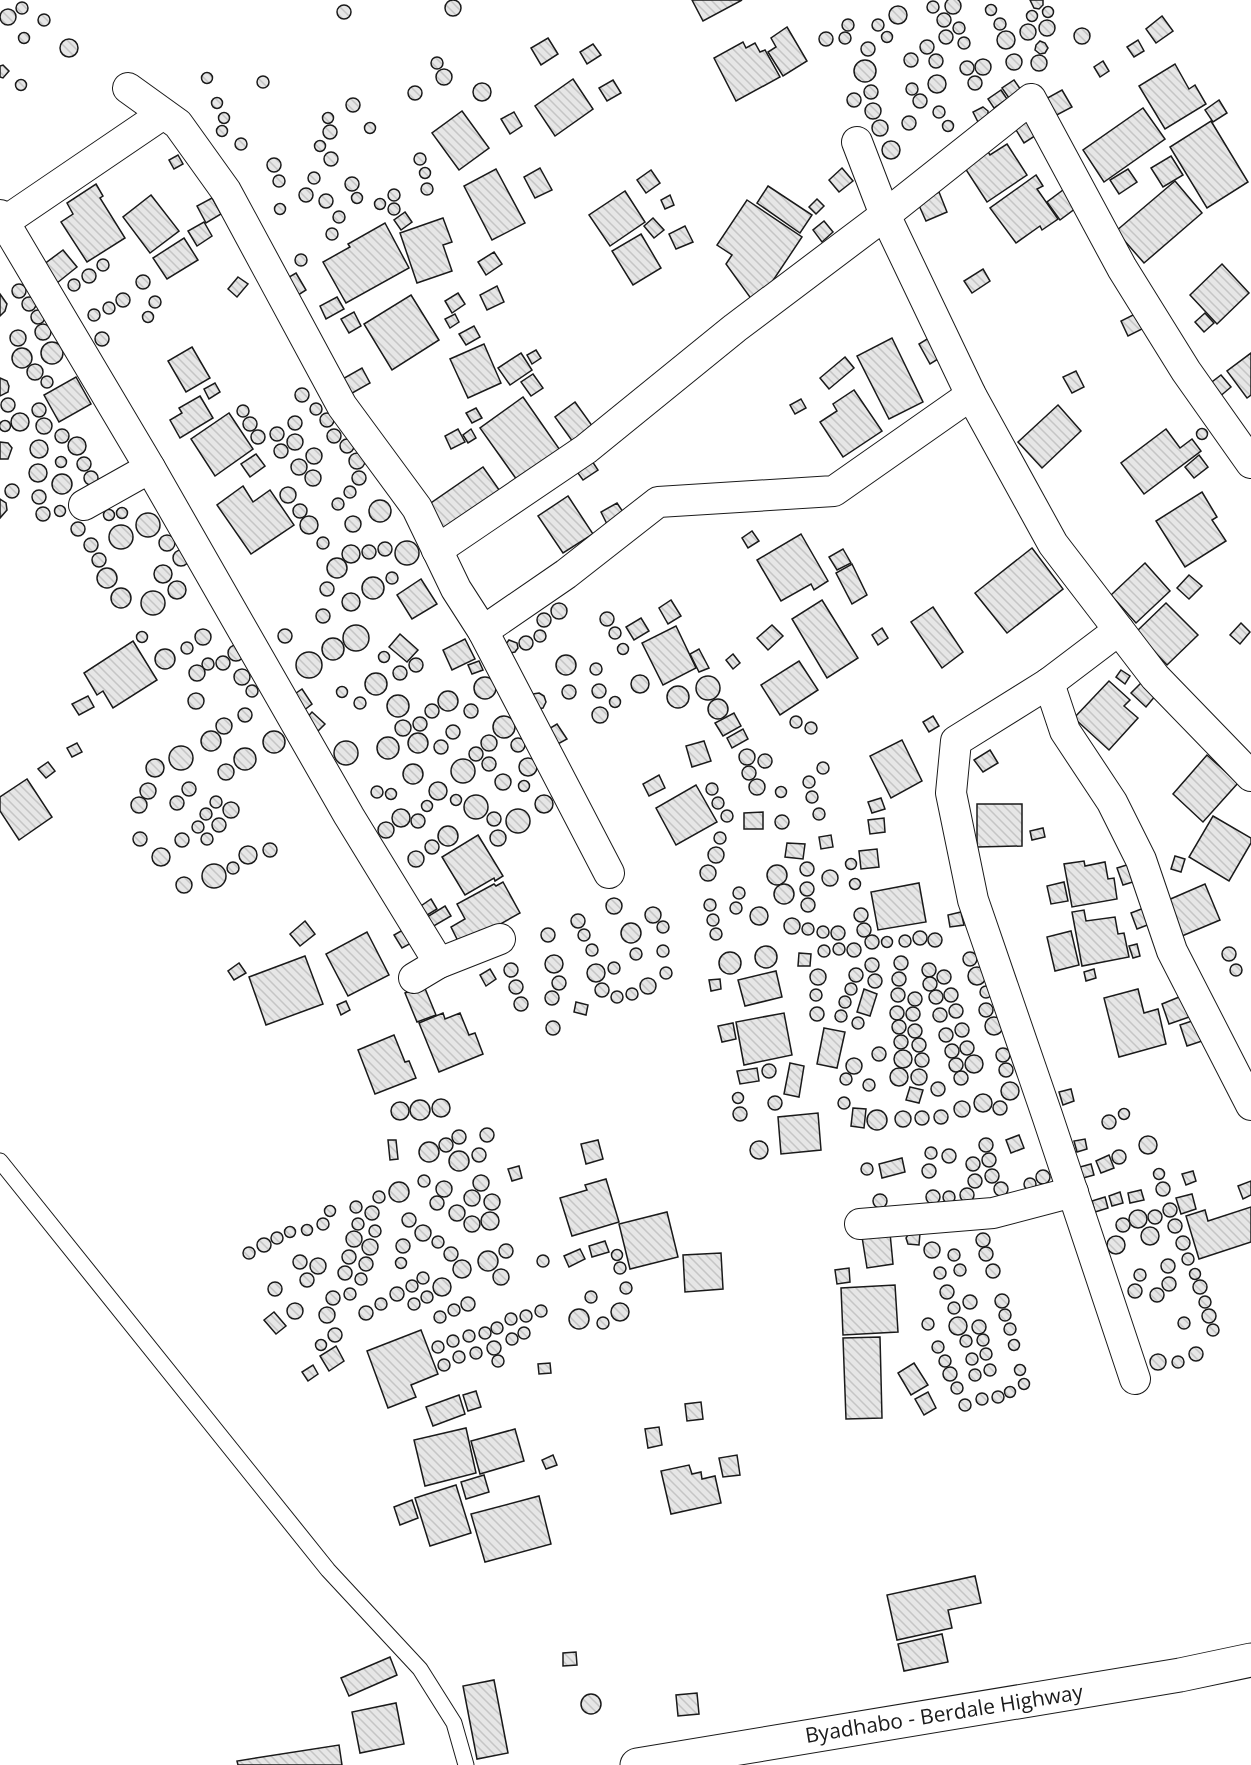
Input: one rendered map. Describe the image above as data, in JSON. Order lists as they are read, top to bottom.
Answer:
{
  "streets": {
    "main road": ["Byadhabo - Berdale Highway"]
  }
}
